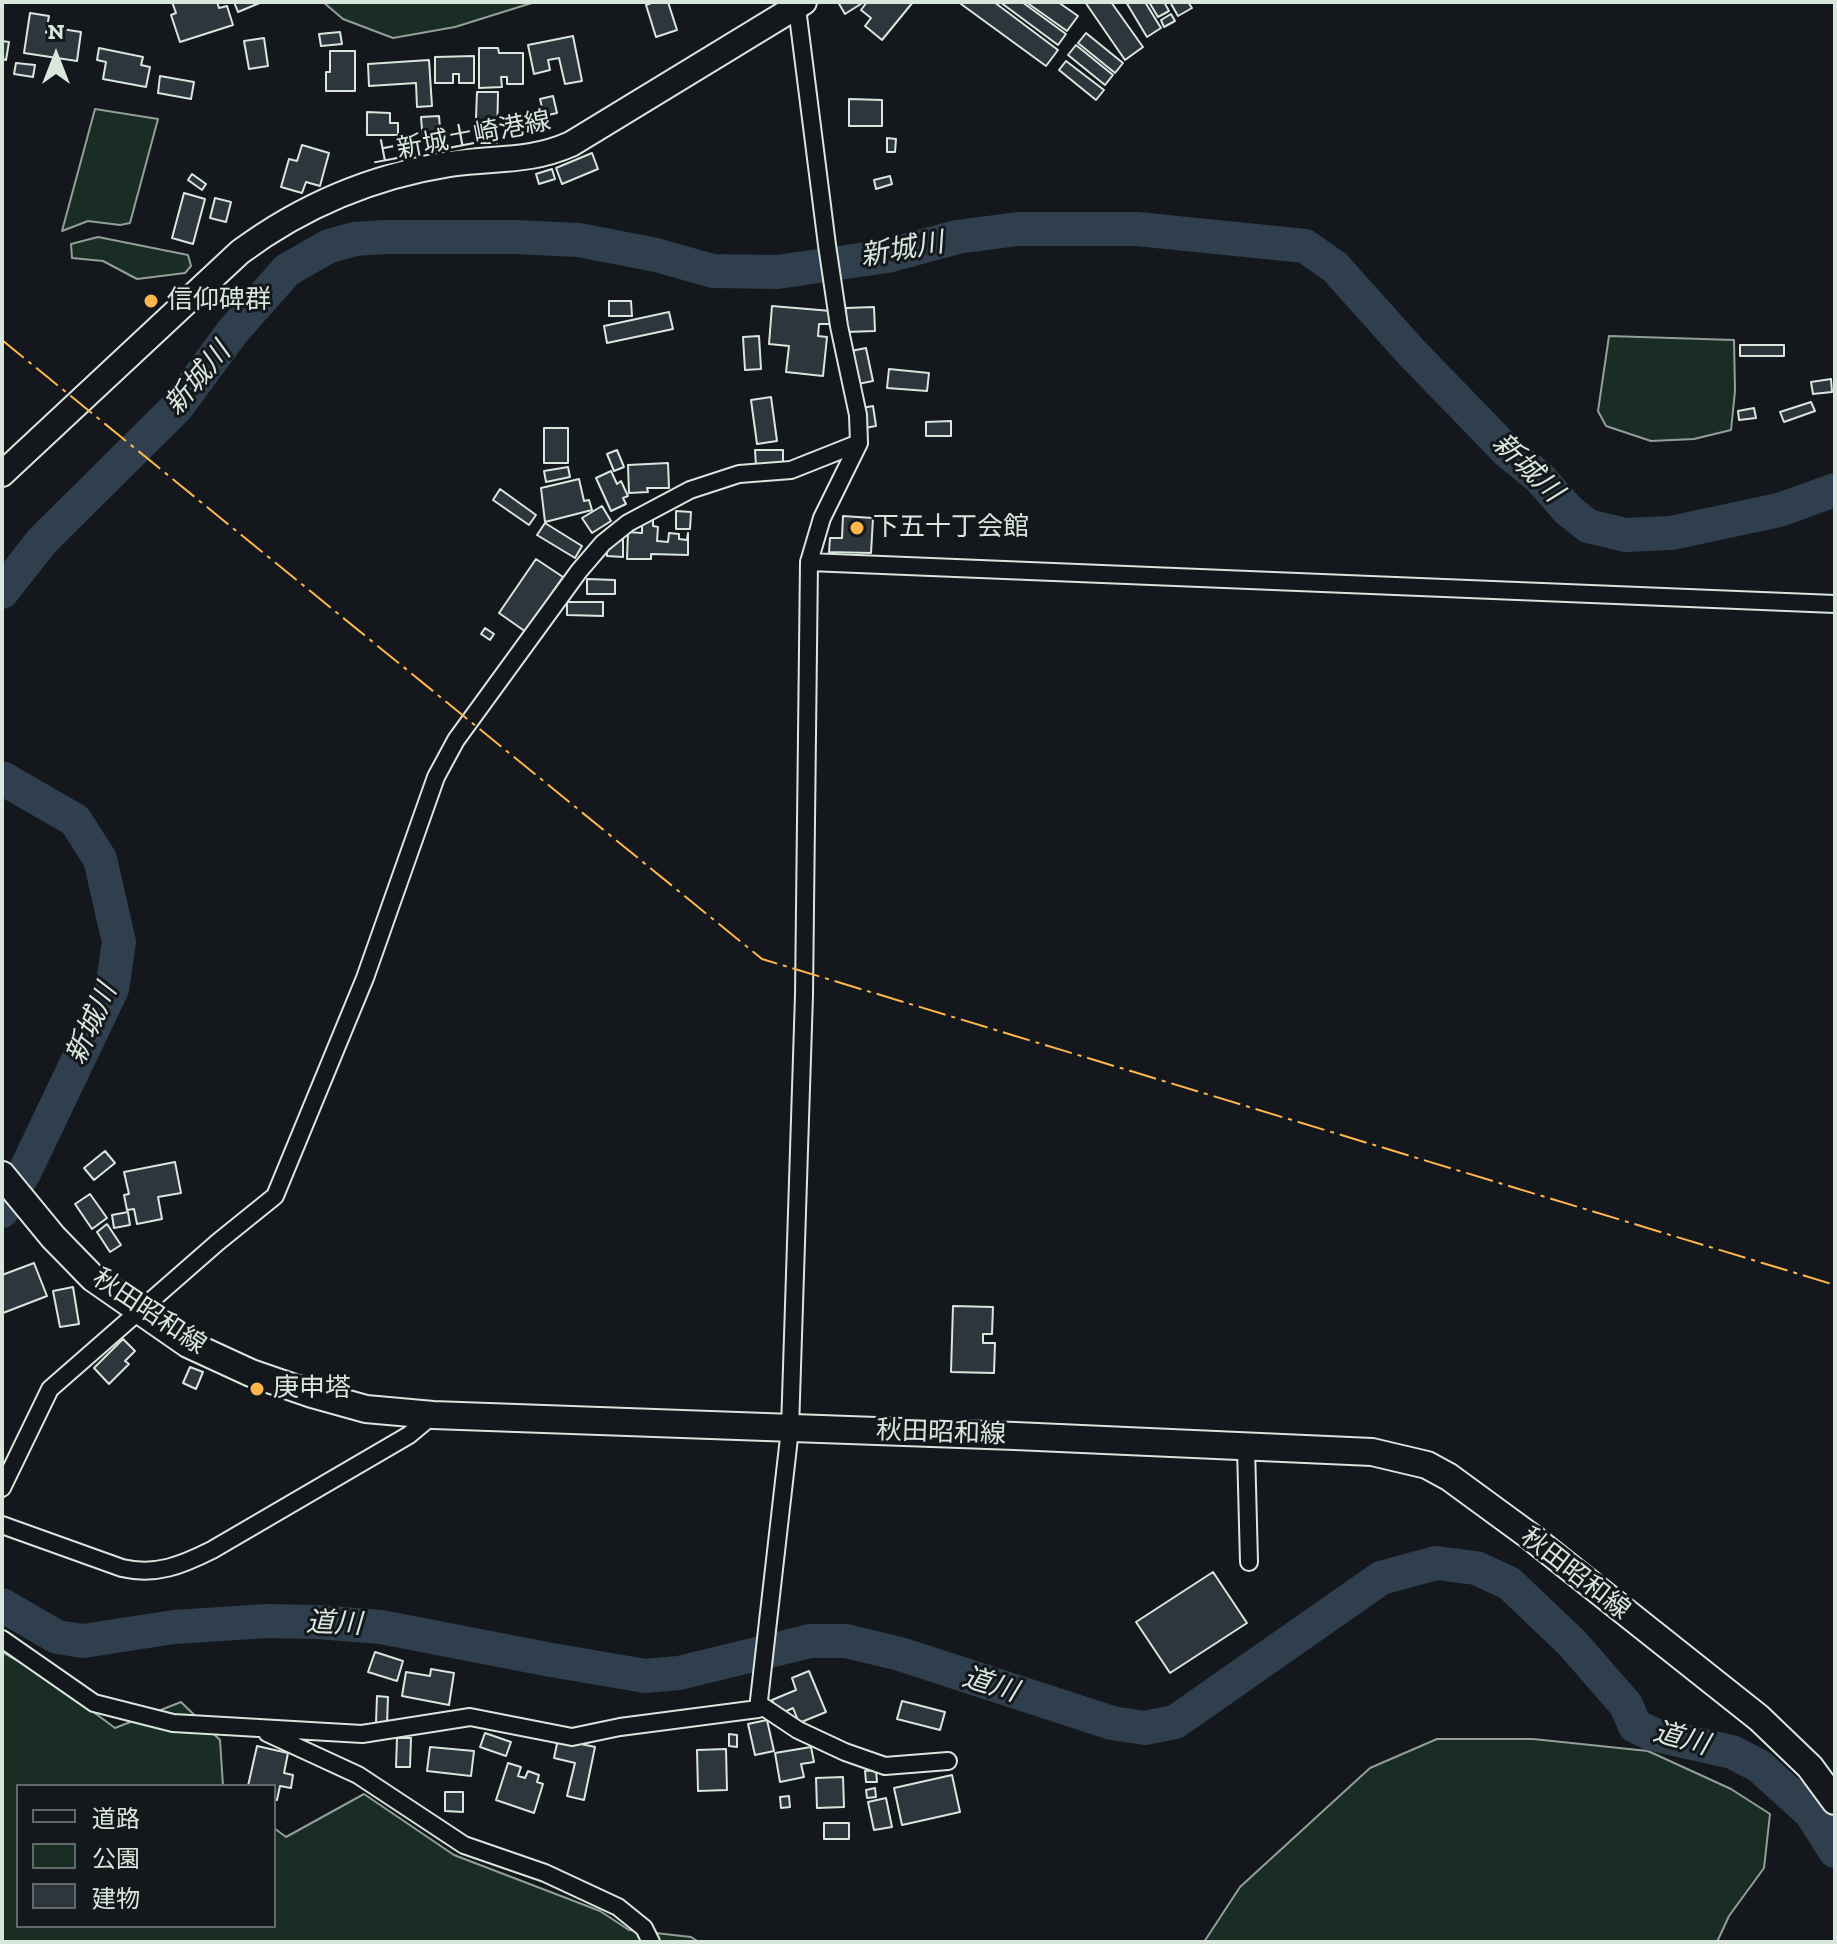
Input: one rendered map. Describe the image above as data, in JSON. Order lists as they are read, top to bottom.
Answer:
{
  "streets": {
    "main road": ["上新城土崎港線", "秋田昭和線"]
  },
  "water": ["新城川", "道川"],
  "places": ["信仰碑群", "下五十丁会館", "庚申塔"],
  "legend": ["道路", "公園", "建物"],
  "north": "top"
}
